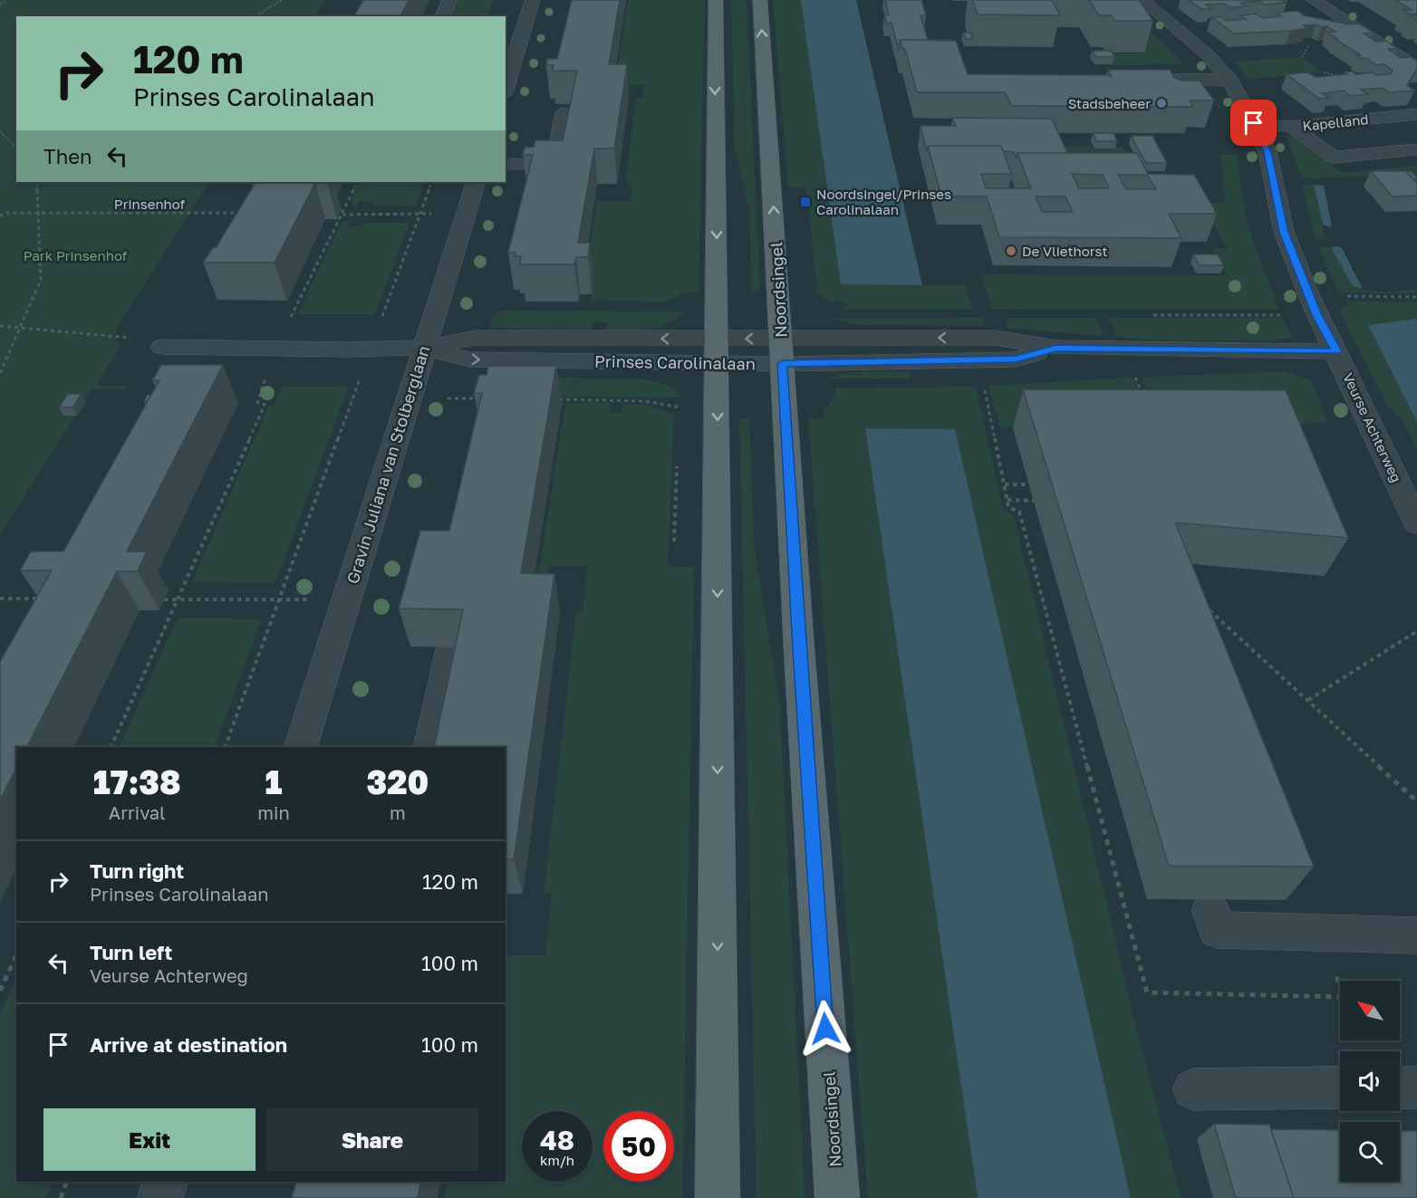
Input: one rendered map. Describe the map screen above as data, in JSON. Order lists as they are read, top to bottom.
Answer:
{
  "streets": {
    "main road": ["Noordsingel"],
    "street": [
      "Kapelland",
      "Prinses Carolinalaan",
      "Veurse Achterweg",
      "Gravin Juliana van Stolberglaan"
    ],
    "path": ["Prinsenhof"]
  },
  "crossings": [
    ["Kapelland", "Veurse Achterweg"],
    ["Noordsingel", "Prinses Carolinalaan"],
    ["Prinses Carolinalaan", "Veurse Achterweg"],
    ["Prinses Carolinalaan", "Gravin Juliana van Stolberglaan"]
  ],
  "parks": ["Park Prinsenhof"],
  "places": {
    "other": ["Stadsbeheer", "De Vliethorst"],
    "transit": ["Noordsingel/Prinses Carolinalaan"]
  },
  "north": "top left",
  "page": {
    "turn": ["120 m", "Prinses Carolinalaan"],
    "then": "Then",
    "eta": [
      "17:38",
      "Arrival",
      "1",
      "min",
      "320",
      "m"
    ],
    "list": [
      {
        "name": "Turn right",
        "note": "Prinses Carolinalaan",
        "value": "120 m"
      },
      {
        "name": "Turn left",
        "note": "Veurse Achterweg",
        "value": "100 m"
      },
      {
        "name": "Arrive at destination",
        "value": "100 m"
      }
    ],
    "buttons": ["Exit", "Share"],
    "speed": "48 km/h",
    "limit": "50"
  }
}
